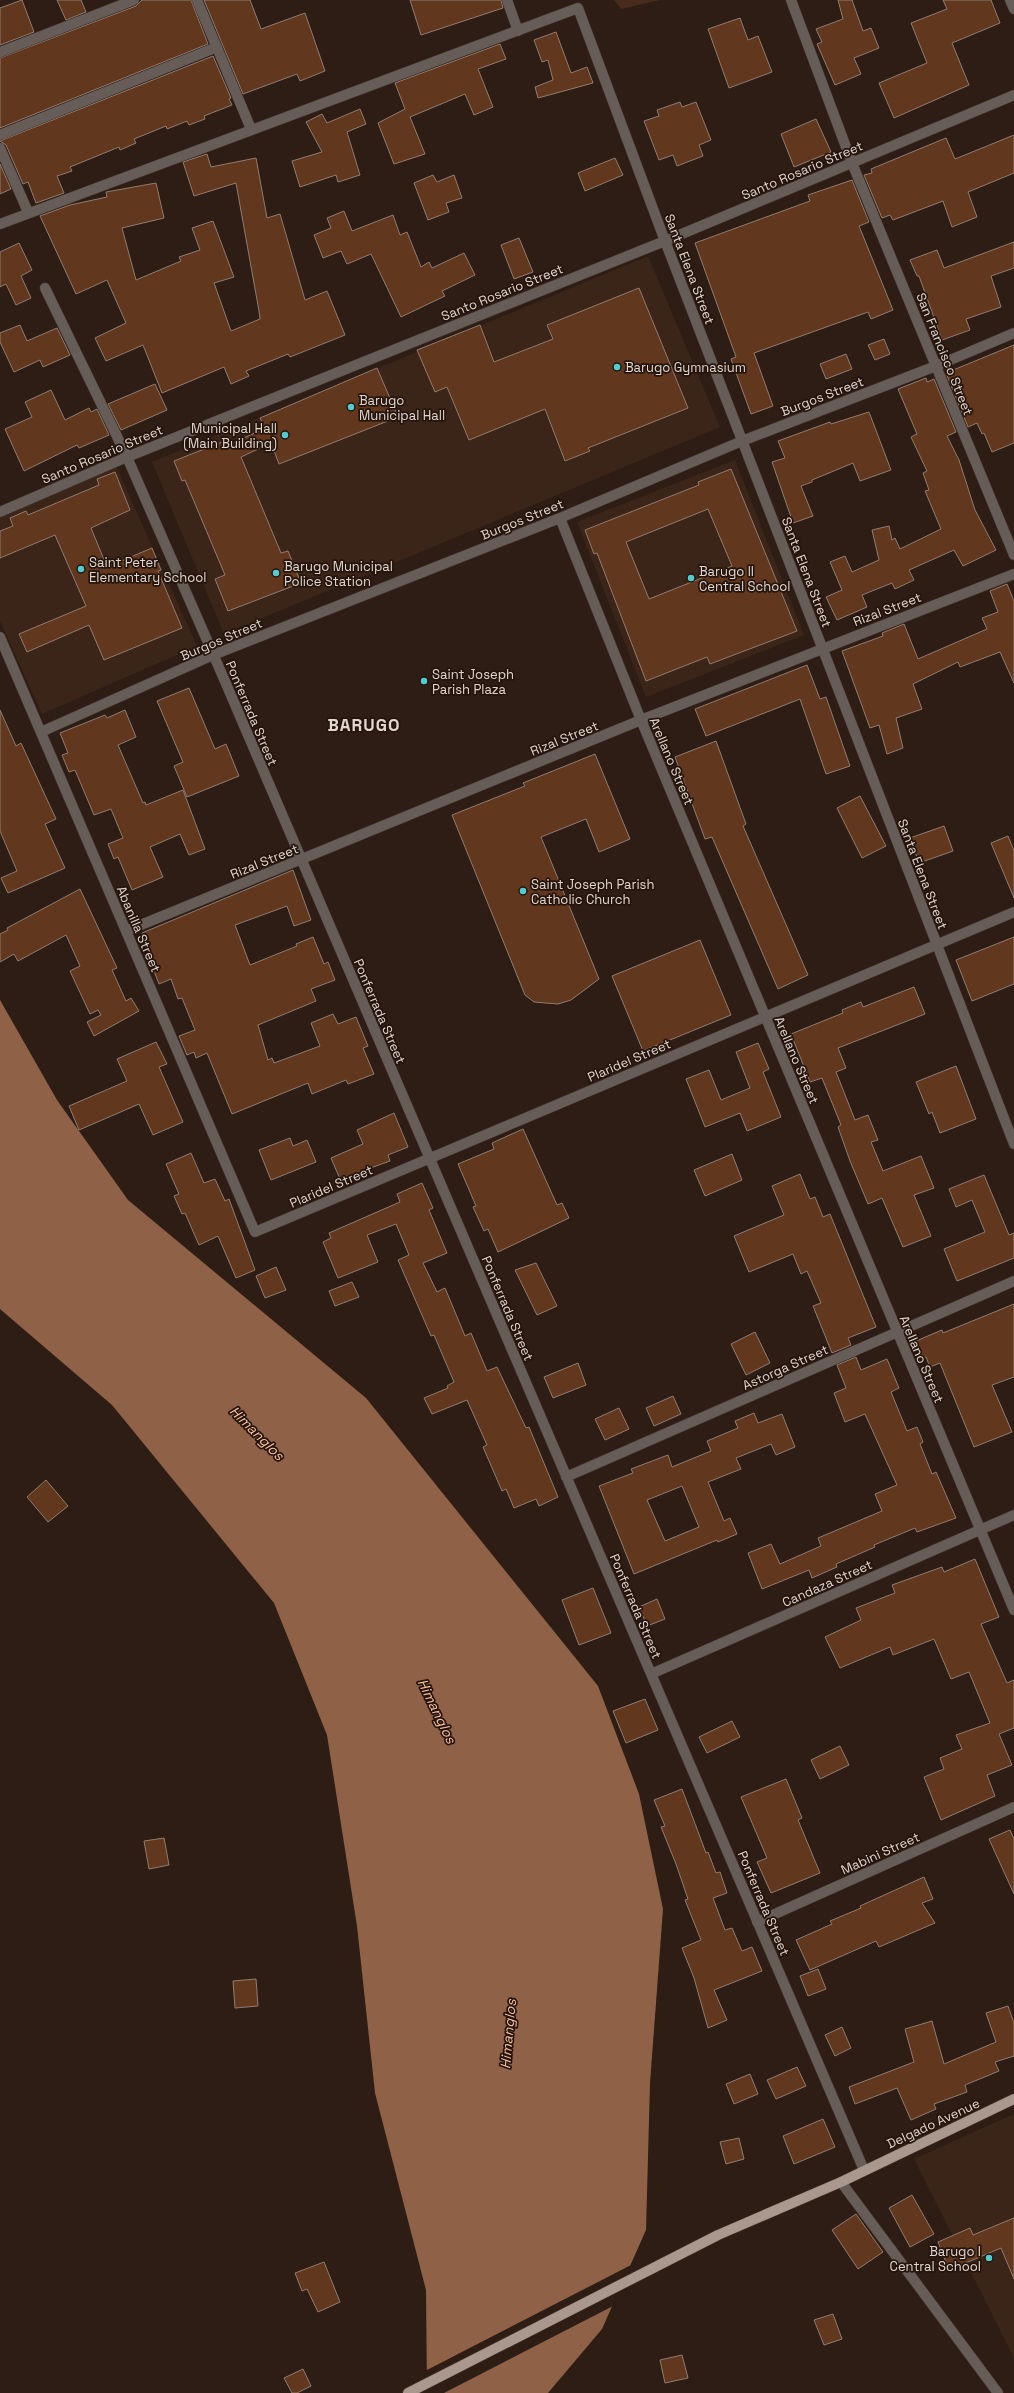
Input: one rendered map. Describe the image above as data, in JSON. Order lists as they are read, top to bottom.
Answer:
{
  "streets": {
    "main road": ["Delgado Avenue"],
    "street": [
      "Santo Rosario Street",
      "Santa Elena Street",
      "San Francisco Street",
      "Burgos Street",
      "Rizal Street",
      "Ponferrada Street",
      "Arellano Street",
      "Abanilla Street",
      "Plaridel Street",
      "Astorga Street",
      "Candaza Street",
      "Mabini Street"
    ]
  },
  "crossings": [
    ["Santo Rosario Street", "Santa Elena Street"],
    ["Santo Rosario Street", "San Francisco Street"],
    ["Santo Rosario Street", "Ponferrada Street"],
    ["Santa Elena Street", "Burgos Street"],
    ["Santa Elena Street", "Rizal Street"],
    ["Santa Elena Street", "Plaridel Street"],
    ["San Francisco Street", "Burgos Street"],
    ["Burgos Street", "Ponferrada Street"],
    ["Burgos Street", "Arellano Street"],
    ["Burgos Street", "Abanilla Street"],
    ["Rizal Street", "Ponferrada Street"],
    ["Rizal Street", "Arellano Street"],
    ["Rizal Street", "Abanilla Street"],
    ["Ponferrada Street", "Plaridel Street"],
    ["Ponferrada Street", "Astorga Street"],
    ["Ponferrada Street", "Candaza Street"],
    ["Ponferrada Street", "Mabini Street"],
    ["Ponferrada Street", "Delgado Avenue"],
    ["Arellano Street", "Plaridel Street"],
    ["Arellano Street", "Astorga Street"],
    ["Arellano Street", "Candaza Street"],
    ["Abanilla Street", "Plaridel Street"]
  ],
  "districts": ["BARUGO"],
  "water": ["Himanglos"],
  "places": [
    "Barugo Gymnasium",
    "Barugo Municipal Hall",
    "Municipal Hall (Main Building)",
    "Saint Peter Elementary School",
    "Barugo Municipal Police Station",
    "Barugo II Central School",
    "Saint Joseph Parish Plaza",
    "Saint Joseph Parish Catholic Church",
    "Barugo I Central School"
  ]
}
